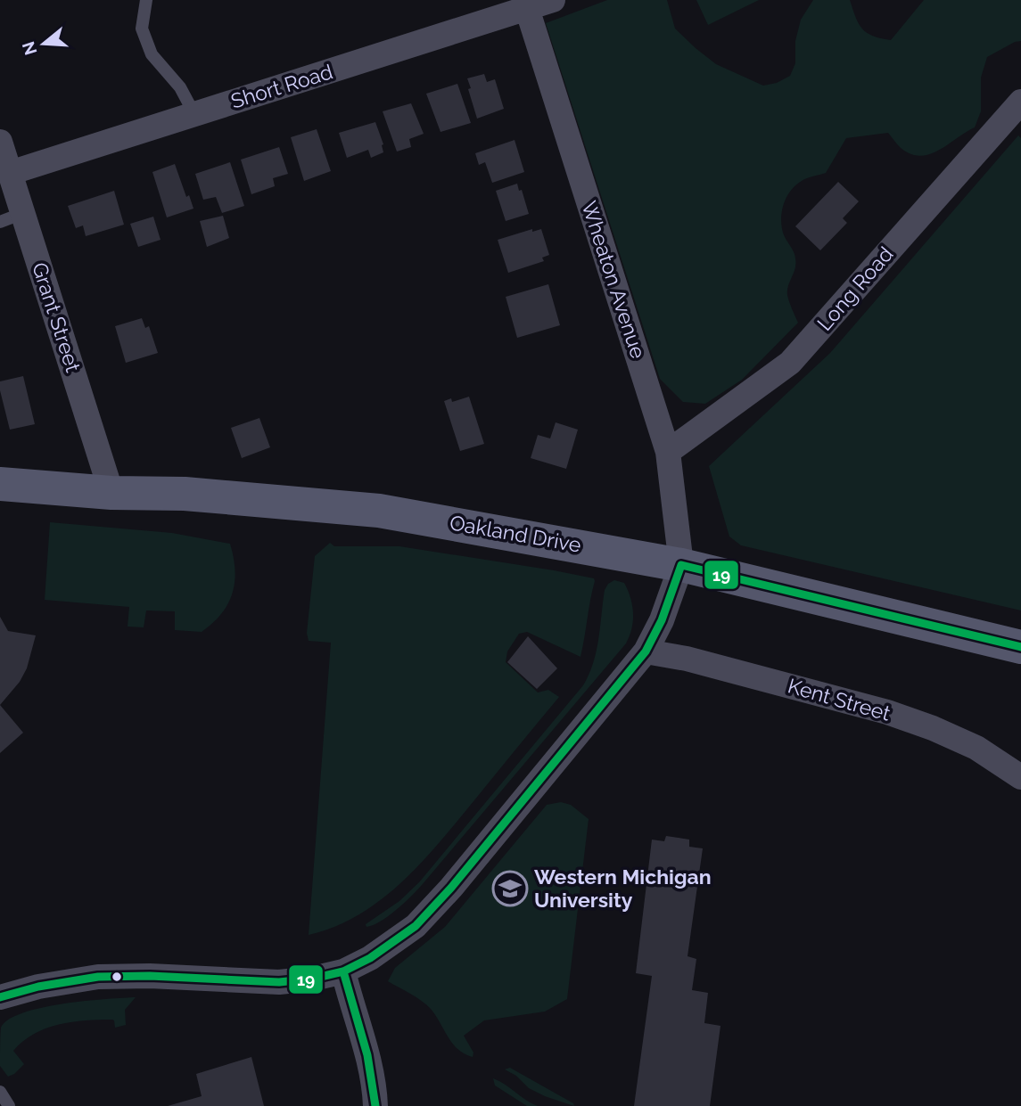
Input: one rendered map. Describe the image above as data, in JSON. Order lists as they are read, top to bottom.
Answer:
{
  "streets": {
    "main road": ["Oakland Drive"],
    "street": [
      "Short Road",
      "Wheaton Avenue",
      "Long Road",
      "Grant Street",
      "Kent Street"
    ]
  },
  "crossings": [
    ["Short Road", "Wheaton Avenue"],
    ["Short Road", "Grant Street"],
    ["Wheaton Avenue", "Long Road"],
    ["Wheaton Avenue", "Oakland Drive"],
    ["Grant Street", "Oakland Drive"]
  ],
  "places": {
    "school or university": ["Western Michigan University"]
  },
  "lines": ["transit line 19"],
  "north": "left"
}
